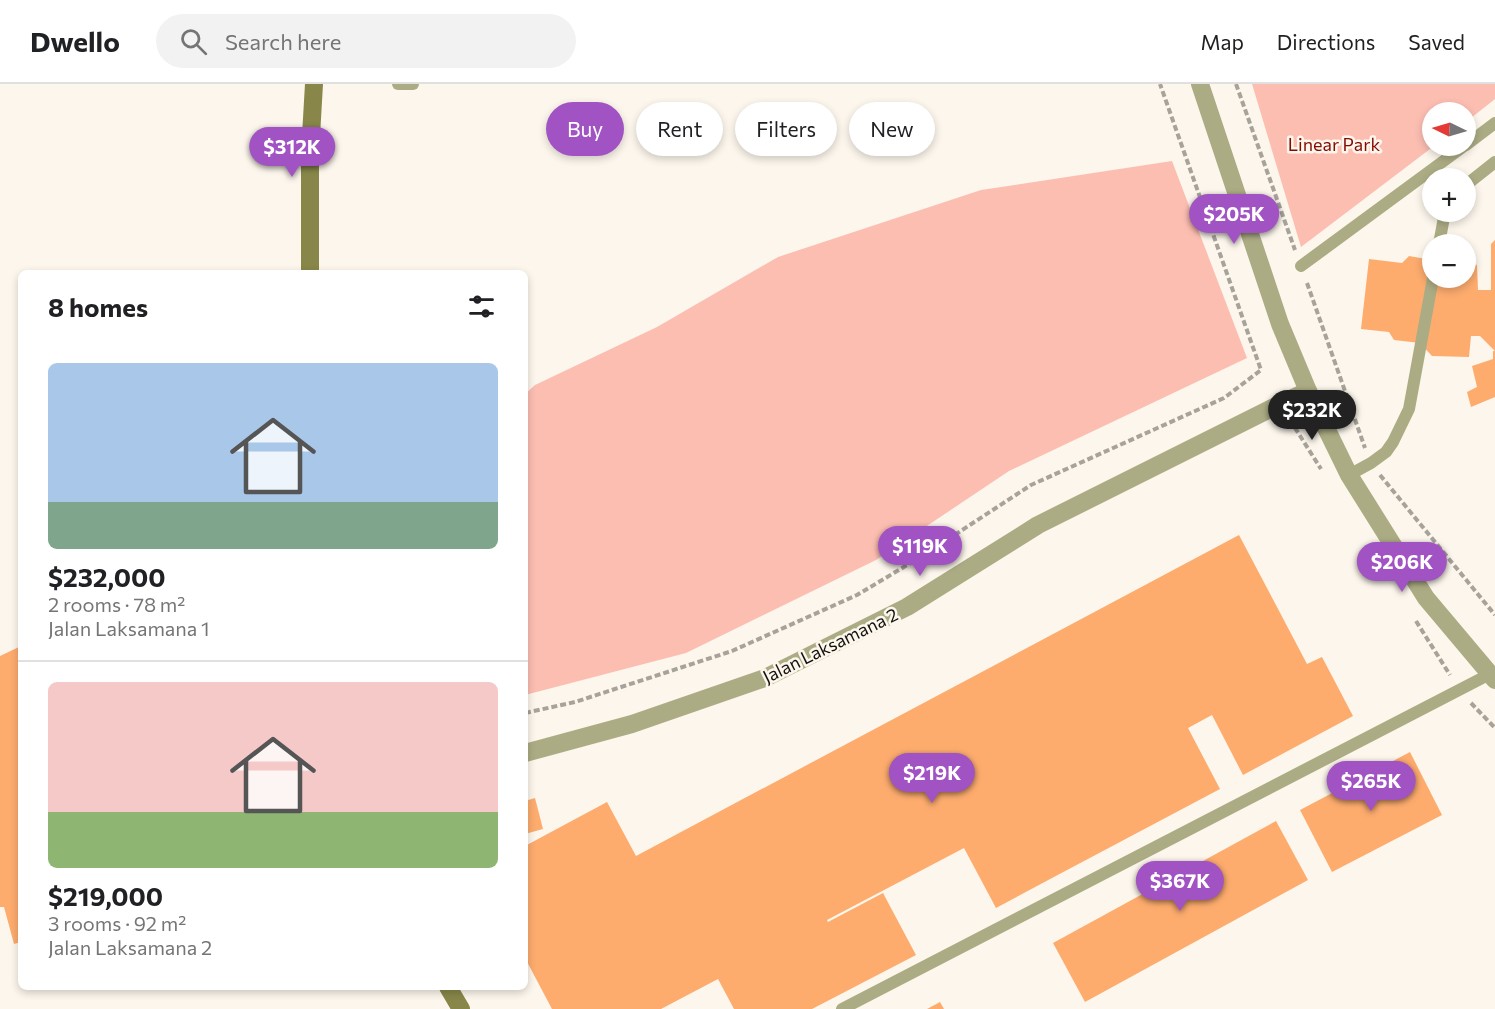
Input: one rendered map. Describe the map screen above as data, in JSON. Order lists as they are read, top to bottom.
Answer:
{
  "streets": {
    "street": ["Jalan Laksamana 2"]
  },
  "parks": ["Linear Park"],
  "north": "left",
  "page": {
    "header": "Dwello",
    "search": "Search here",
    "nav": ["Map", "Directions", "Saved"],
    "map_buttons": ["+", "−"],
    "chip": [
      "Buy",
      "Rent",
      "Filters",
      "New"
    ],
    "price": [
      "$312K",
      "$205K",
      "$232K",
      "$119K",
      "$206K",
      "$219K",
      "$265K",
      "$367K"
    ],
    "heading": "8 homes",
    "list": [
      {
        "name": "$232,000",
        "note": "2 rooms · 78 m² · Jalan Laksamana 1"
      },
      {
        "name": "$219,000",
        "note": "3 rooms · 92 m² · Jalan Laksamana 2"
      }
    ]
  }
}
